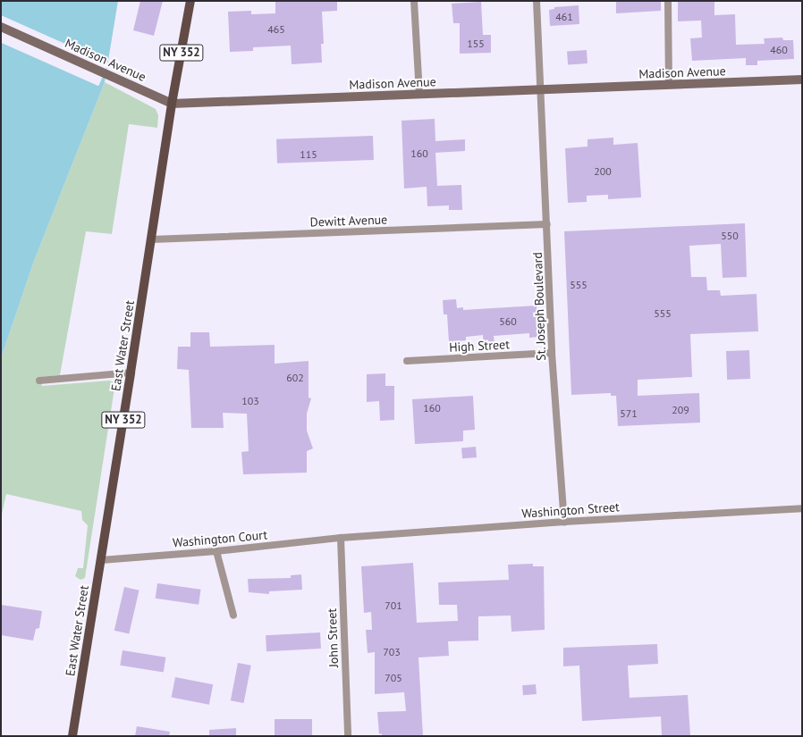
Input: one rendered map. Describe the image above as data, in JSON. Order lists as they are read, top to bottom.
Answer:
{
  "streets": {
    "main road": ["NY 352", "Madison Avenue", "East Water Street"],
    "street": [
      "Dewitt Avenue",
      "St. Joseph Boulevard",
      "High Street",
      "Washington Street",
      "Washington Court",
      "John Street"
    ]
  },
  "crossings": [
    ["Madison Avenue", "St. Joseph Boulevard"],
    ["Madison Avenue", "East Water Street"],
    ["Dewitt Avenue", "St. Joseph Boulevard"],
    ["Dewitt Avenue", "East Water Street"],
    ["St. Joseph Boulevard", "High Street"],
    ["St. Joseph Boulevard", "Washington Street"],
    ["East Water Street", "Washington Court"],
    ["Washington Street", "Washington Court"],
    ["Washington Street", "John Street"],
    ["Washington Court", "John Street"]
  ],
  "house_numbers": [
    "461",
    "465",
    "155",
    "460",
    "160",
    "115",
    "200",
    "550",
    "555",
    "555",
    "560",
    "602",
    "103",
    "160",
    "209",
    "571",
    "701",
    "703",
    "705"
  ]
}
